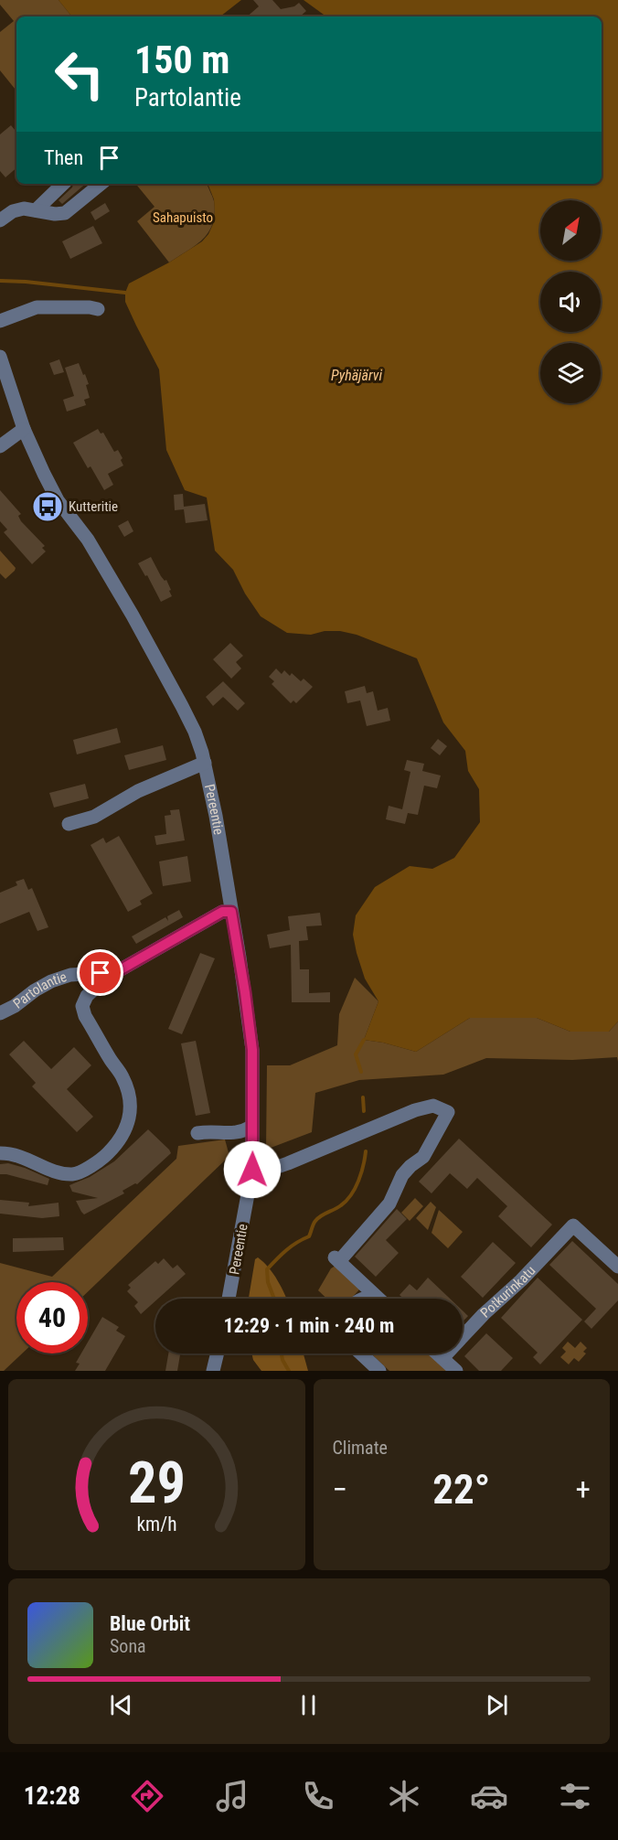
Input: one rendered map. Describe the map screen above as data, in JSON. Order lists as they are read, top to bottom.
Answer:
{
  "streets": {
    "street": ["Pereentie", "Partolantie", "Potkurinkatu"]
  },
  "crossings": [
    ["Pereentie", "Partolantie"]
  ],
  "water": ["Pyhäjärvi"],
  "parks": ["Sahapuisto"],
  "places": {
    "bus stop": ["Kutteritie"]
  },
  "north": "top right",
  "page": {
    "turn": ["150 m", "Partolantie"],
    "then": "Then",
    "limit": "40",
    "trip": "12:29 · 1 min · 240 m",
    "tile": "Climate",
    "heat": ["−", "22°", "+"],
    "song": ["Blue Orbit", "Sona"],
    "tabs": "12:28",
    "gauge": ["29", "km/h"]
  }
}
